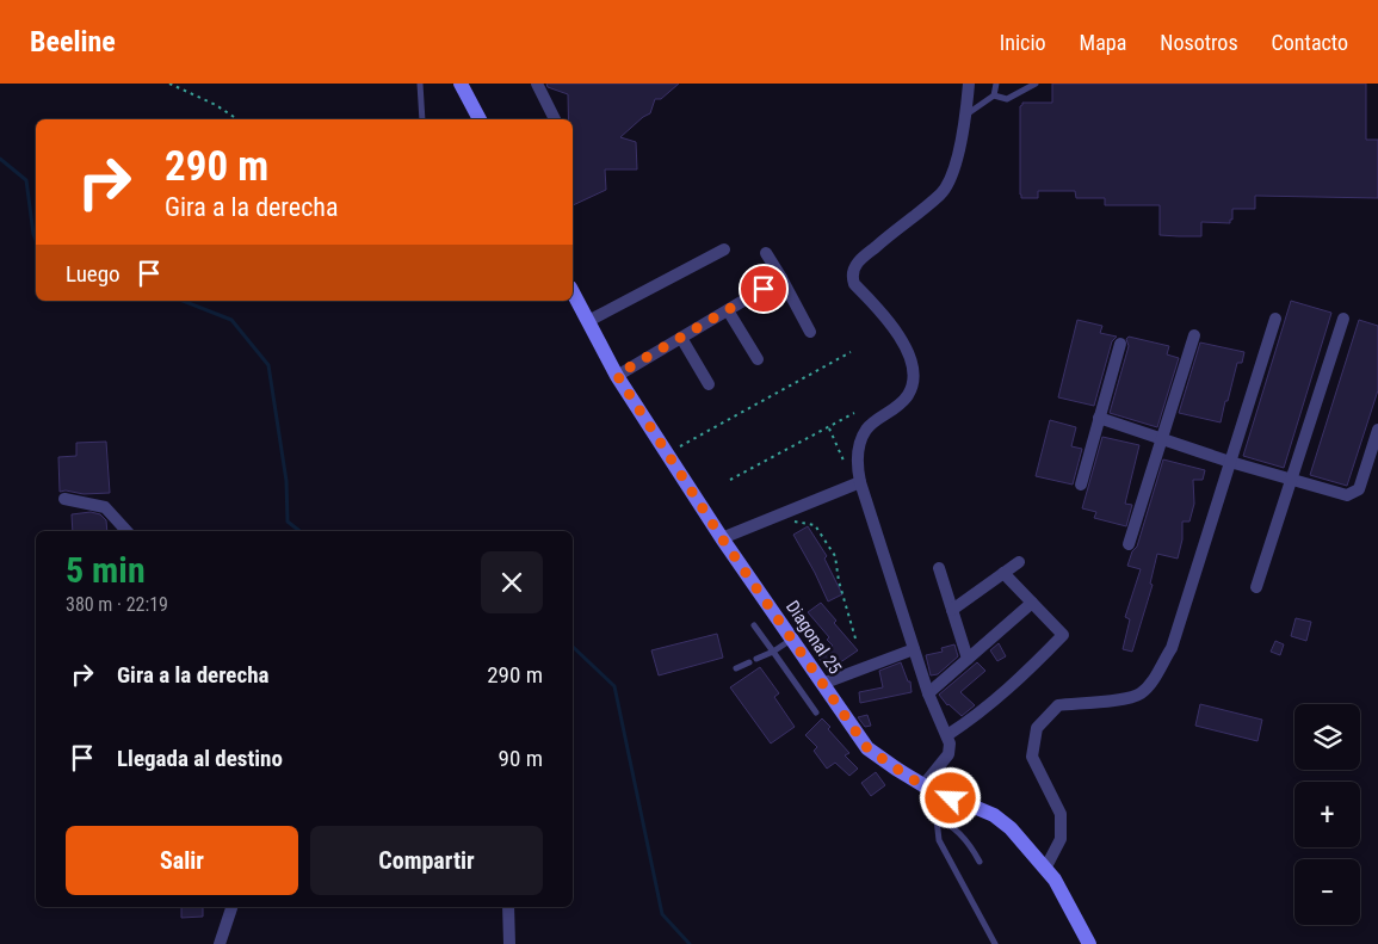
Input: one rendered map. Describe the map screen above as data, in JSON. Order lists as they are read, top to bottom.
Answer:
{
  "streets": {
    "street": ["Diagonal 25"]
  },
  "page": {
    "header": "Beeline",
    "nav": [
      "Inicio",
      "Mapa",
      "Nosotros",
      "Contacto"
    ],
    "turn": ["290 m", "Gira a la derecha"],
    "then": "Luego",
    "heading": ["5 min", "380 m · 22:19"],
    "list": [
      {
        "name": "Gira a la derecha",
        "value": "290 m"
      },
      {
        "name": "Llegada al destino",
        "value": "90 m"
      }
    ],
    "map_buttons": ["+", "−"],
    "buttons": ["Salir", "Compartir"]
  }
}
